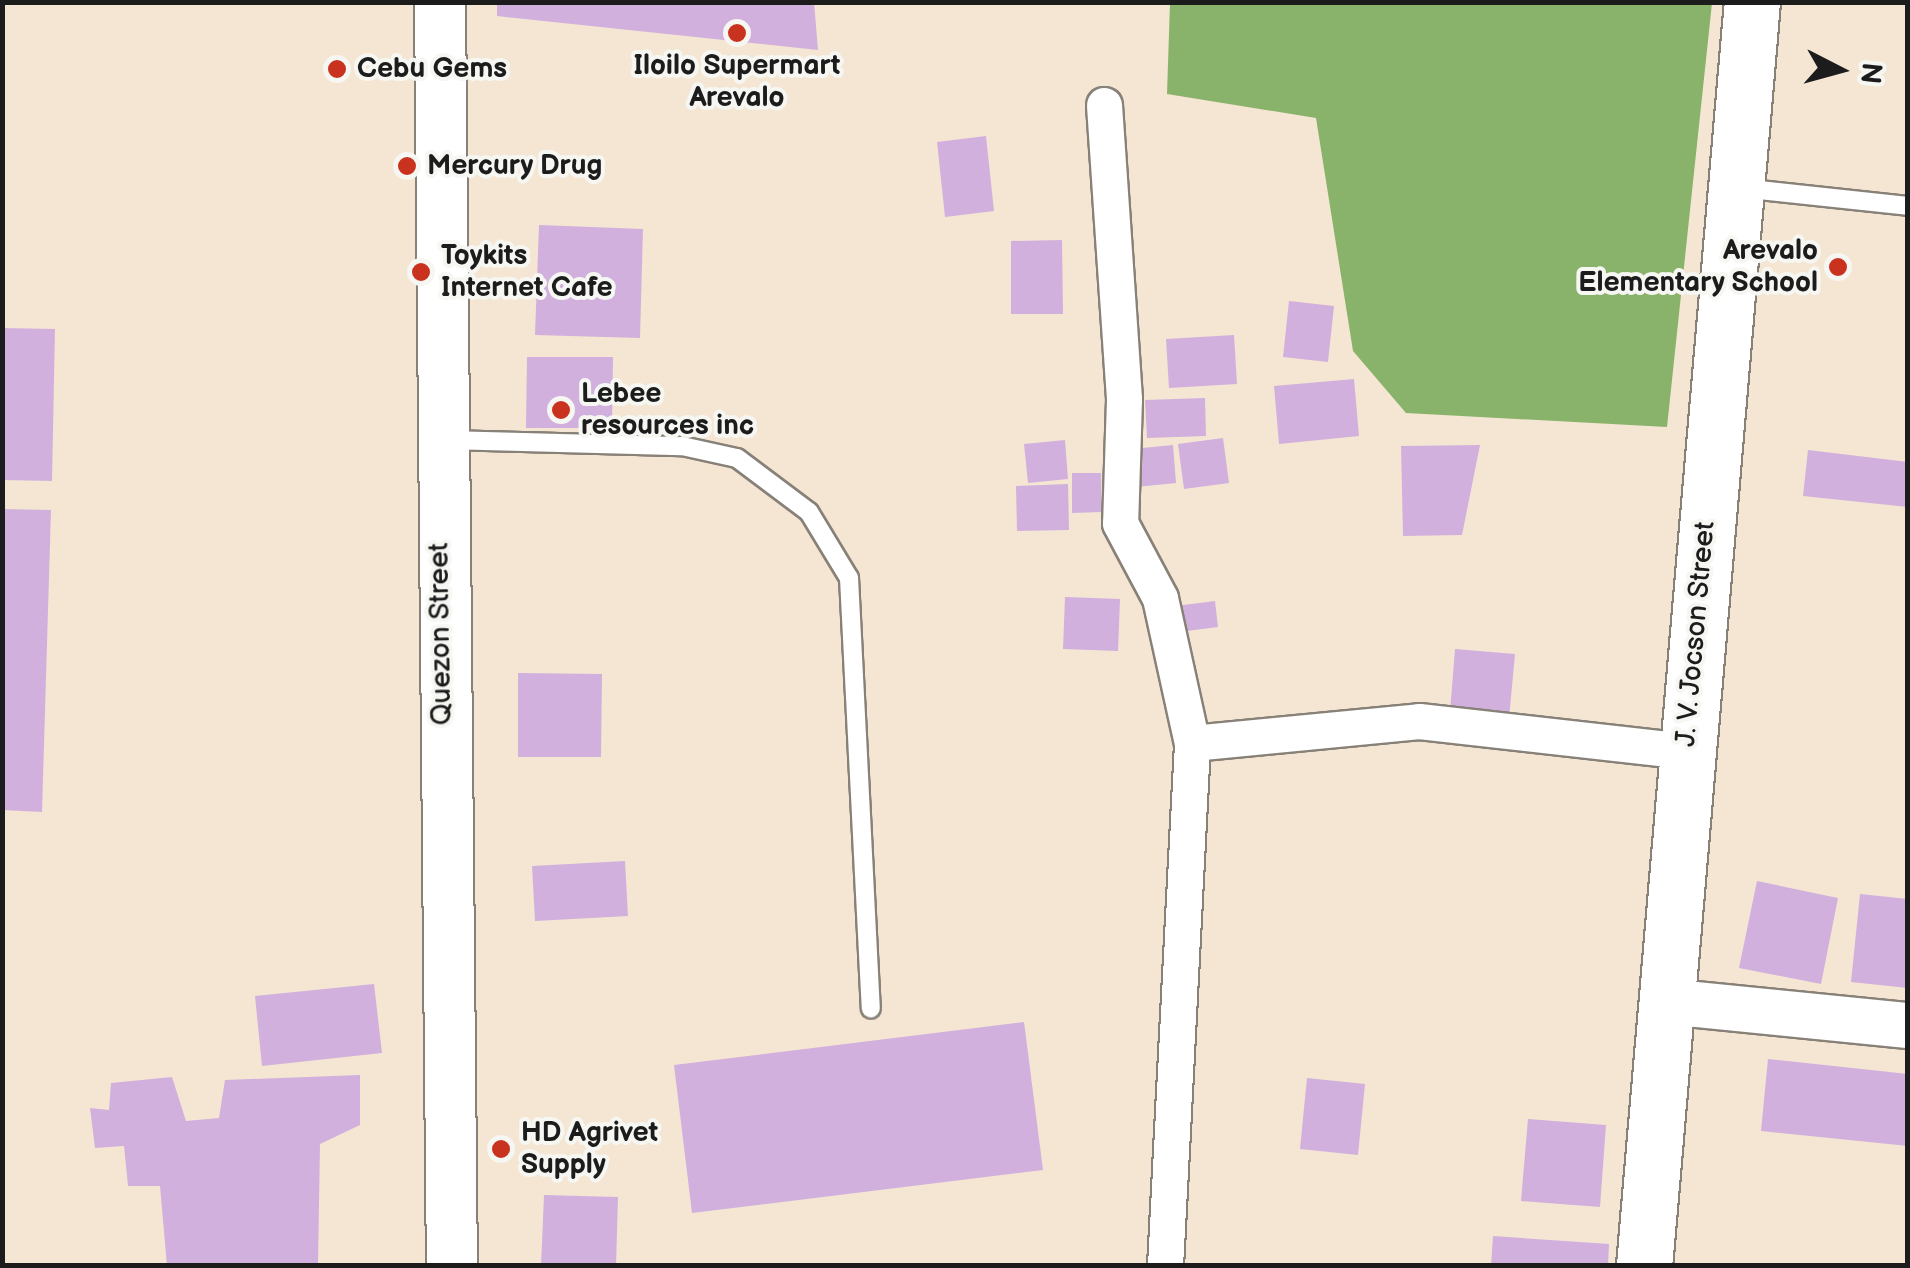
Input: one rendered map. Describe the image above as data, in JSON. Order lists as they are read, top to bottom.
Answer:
{
  "streets": {
    "main road": ["Quezon Street", "J. V. Jocson Street"]
  },
  "places": [
    "Iloilo Supermart Arevalo",
    "Cebu Gems",
    "Mercury Drug",
    "Arevalo Elementary School",
    "Toykits Internet Cafe",
    "Lebee resources inc",
    "HD Agrivet Supply"
  ],
  "north": "right"
}
